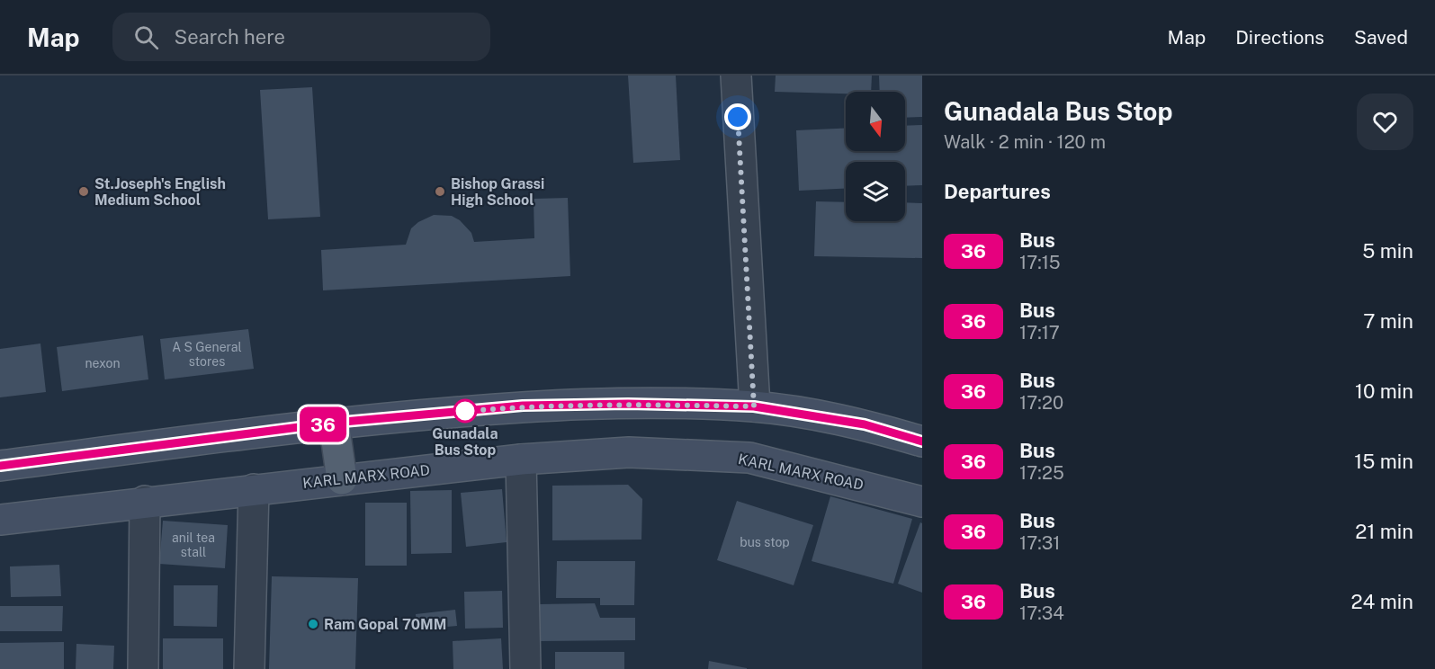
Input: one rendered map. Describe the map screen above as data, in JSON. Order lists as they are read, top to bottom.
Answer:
{
  "streets": {
    "main road": ["KARL MARX ROAD"]
  },
  "places": [
    "St.Joseph's English Medium School",
    "Bishop Grassi High School",
    "Gunadala Bus Stop",
    "Ram Gopal 70MM"
  ],
  "lines": ["bus line 36"],
  "house_numbers": [
    "A S General stores",
    "nexon",
    "anil tea stall",
    "bus stop"
  ],
  "north": "bottom",
  "page": {
    "header": "Map",
    "search": "Search here",
    "nav": ["Map", "Directions", "Saved"],
    "on_map": "36",
    "heading": [
      ["Gunadala Bus Stop", "Walk · 2 min · 120 m"],
      "Departures"
    ],
    "list": [
      {
        "mark": "36",
        "name": "Bus",
        "note": "17:15",
        "value": "5 min"
      },
      {
        "mark": "36",
        "name": "Bus",
        "note": "17:17",
        "value": "7 min"
      },
      {
        "mark": "36",
        "name": "Bus",
        "note": "17:20",
        "value": "10 min"
      },
      {
        "mark": "36",
        "name": "Bus",
        "note": "17:25",
        "value": "15 min"
      },
      {
        "mark": "36",
        "name": "Bus",
        "note": "17:31",
        "value": "21 min"
      },
      {
        "mark": "36",
        "name": "Bus",
        "note": "17:34",
        "value": "24 min"
      }
    ]
  }
}
